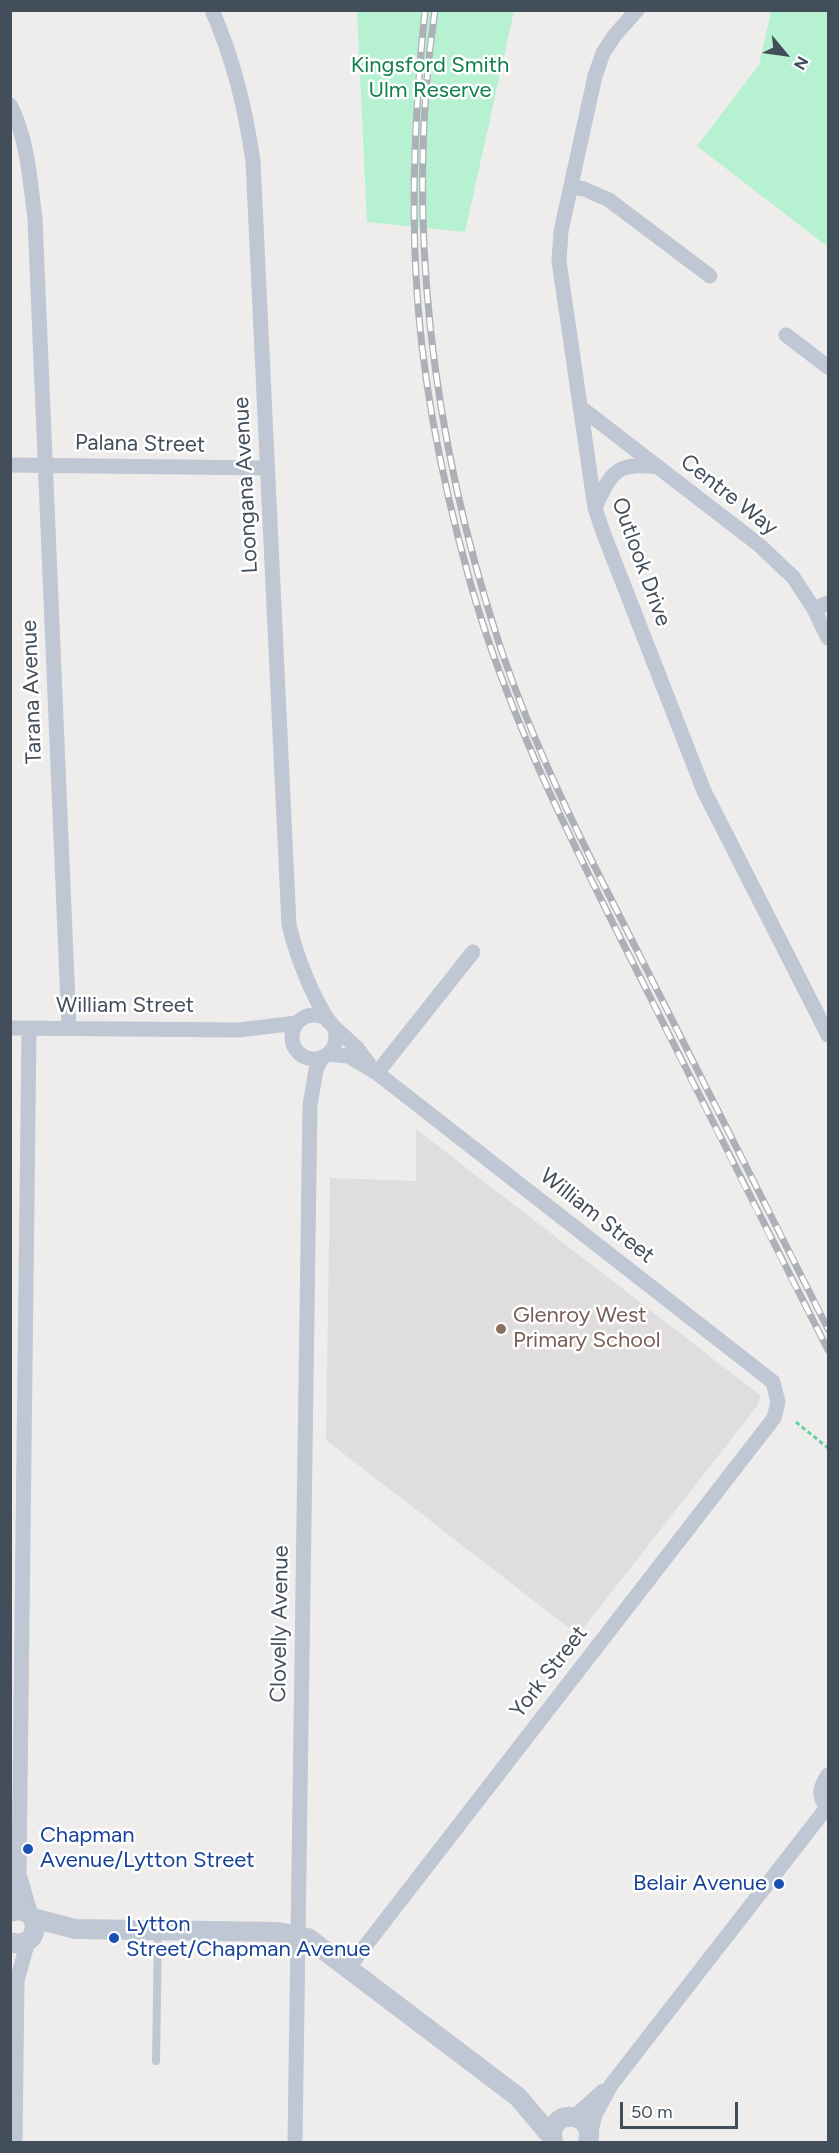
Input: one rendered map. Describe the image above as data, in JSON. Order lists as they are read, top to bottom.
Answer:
{
  "streets": {
    "street": [
      "Palana Street",
      "Loongana Avenue",
      "Centre Way",
      "Outlook Drive",
      "Tarana Avenue",
      "William Street",
      "Clovelly Avenue",
      "York Street"
    ]
  },
  "crossings": [
    ["Palana Street", "Loongana Avenue"],
    ["Palana Street", "Tarana Avenue"],
    ["Loongana Avenue", "William Street"],
    ["Loongana Avenue", "Clovelly Avenue"],
    ["Centre Way", "Outlook Drive"],
    ["Tarana Avenue", "William Street"],
    ["William Street", "Clovelly Avenue"],
    ["William Street", "York Street"]
  ],
  "parks": ["Kingsford Smith Ulm Reserve"],
  "places": [
    "Glenroy West Primary School",
    "Chapman Avenue/Lytton Street",
    "Belair Avenue",
    "Lytton Street/Chapman Avenue"
  ],
  "scale_bar": "50 m",
  "north": "bottom right"
}
